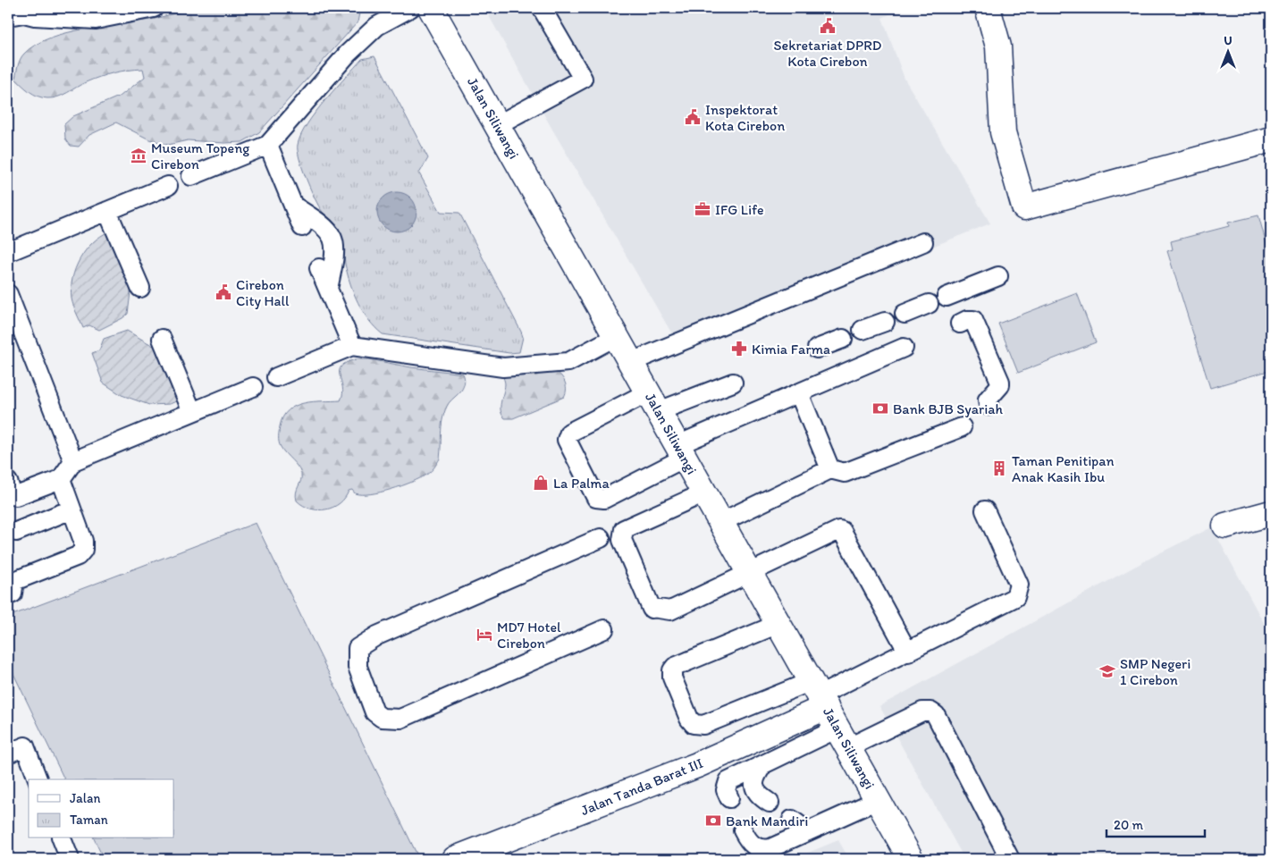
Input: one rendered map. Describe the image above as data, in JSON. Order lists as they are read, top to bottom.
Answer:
{
  "streets": {
    "main road": ["Jalan Siliwangi", "Jalan Tanda Barat III"]
  },
  "crossings": [
    ["Jalan Siliwangi", "Jalan Tanda Barat III"]
  ],
  "places": {
    "public building": ["Sekretariat DPRD Kota Cirebon", "Inspektorat Kota Cirebon", "Cirebon City Hall"],
    "museum": ["Museum Topeng Cirebon"],
    "office": ["IFG Life"],
    "pharmacy": ["Kimia Farma"],
    "bank": ["Bank BJB Syariah", "Bank Mandiri"],
    "building": ["Taman Penitipan Anak Kasih Ibu"],
    "shop": ["La Palma"],
    "hotel": ["MD7 Hotel Cirebon"],
    "school or university": ["SMP Negeri 1 Cirebon"]
  },
  "legend": ["Jalan", "Taman"],
  "scale_bar": "20 m",
  "north": "top"
}
